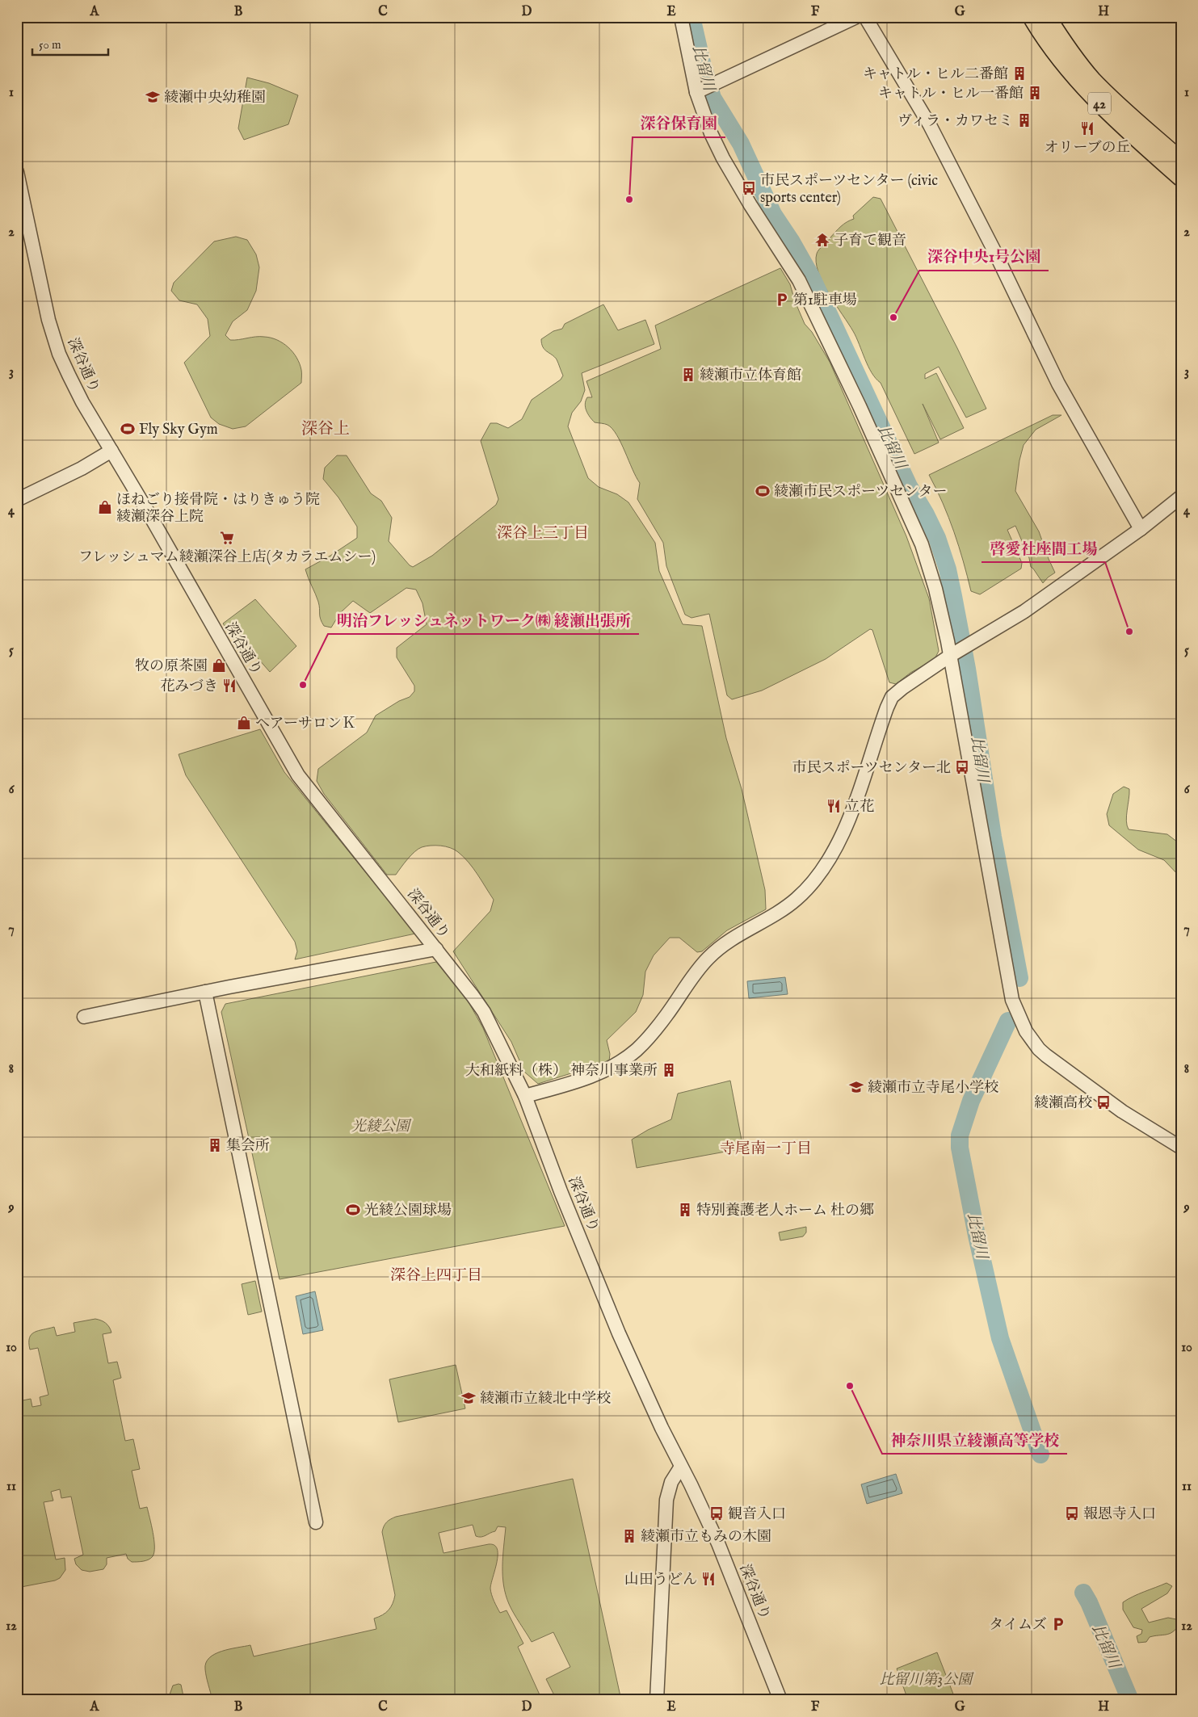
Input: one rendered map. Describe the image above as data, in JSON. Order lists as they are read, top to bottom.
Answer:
{
  "streets": {
    "main road": ["42"],
    "street": ["深谷通り"]
  },
  "districts": [
    "深谷上",
    "深谷上三丁目",
    "寺尾南一丁目",
    "深谷上四丁目"
  ],
  "water": ["比留川"],
  "parks": ["光綾公園", "比留川第3公園"],
  "places": {
    "building": [
      "キャトル・ヒル二番館",
      "キャトル・ヒル一番館",
      "ヴィラ・カワセミ",
      "綾瀬市立体育館",
      "大和紙料（株） 神奈川事業所",
      "集会所",
      "特別養護老人ホーム 杜の郷",
      "綾瀬市立もみの木園"
    ],
    "school or university": ["綾瀬中央幼稚園", "綾瀬市立寺尾小学校", "綾瀬市立綾北中学校"],
    "restaurant": [
      "オリーブの丘",
      "花みづき",
      "立花",
      "山田うどん"
    ],
    "bus stop": [
      "市民スポーツセンター (civic sports center)",
      "市民スポーツセンター北",
      "綾瀬高校",
      "観音入口",
      "報恩寺入口"
    ],
    "other": [
      "深谷保育園",
      "深谷中央1号公園",
      "啓愛社座間工場",
      "明治フレッシュネットワーク㈱ 綾瀬出張所",
      "神奈川県立綾瀬高等学校"
    ],
    "temple": ["子育て観音"],
    "parking": ["第1駐車場", "タイムズ"],
    "sports": ["Fly Sky Gym", "綾瀬市民スポーツセンター", "光綾公園球場"],
    "shop": ["ほねごり接骨院・はりきゅう院 綾瀬深谷上院", "牧の原茶園", "ヘアーサロンＫ"],
    "supermarket": ["フレッシュマム綾瀬深谷上店(タカラエムシー)"]
  },
  "scale_bar": "50 m",
  "grid": {
    "columns": [
      "A",
      "B",
      "C",
      "D",
      "E",
      "F",
      "G",
      "H"
    ],
    "rows": [
      "1",
      "2",
      "3",
      "4",
      "5",
      "6",
      "7",
      "8",
      "9",
      "10",
      "11",
      "12"
    ]
  }
}
